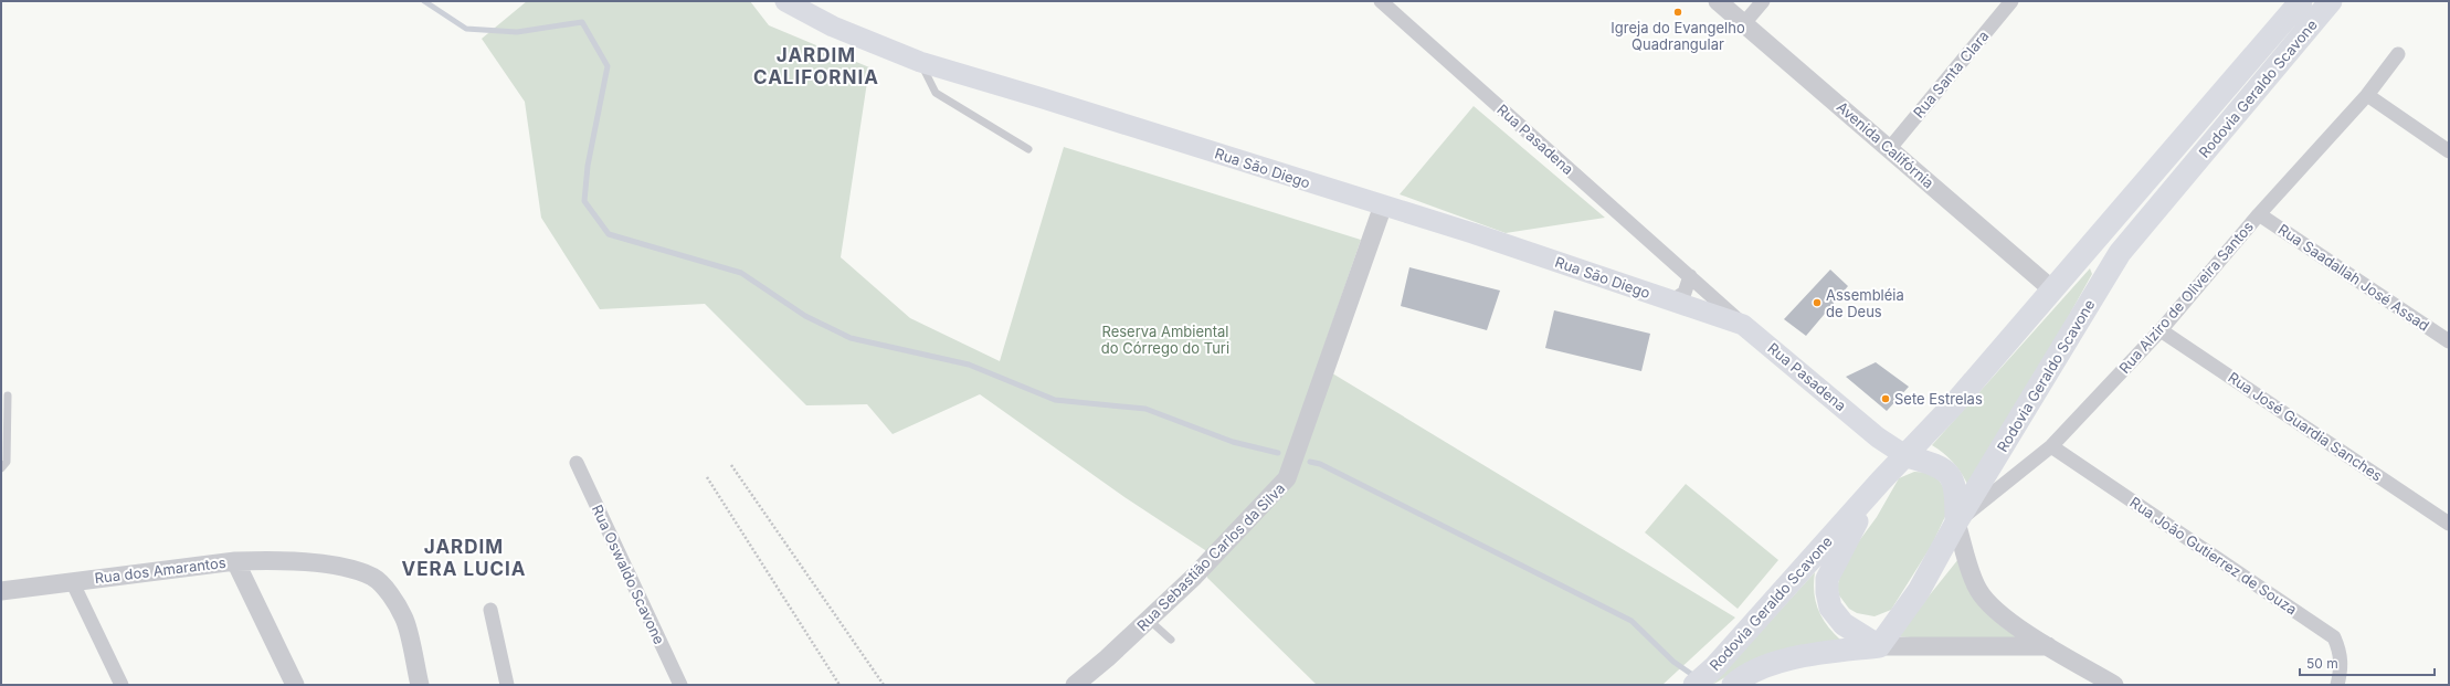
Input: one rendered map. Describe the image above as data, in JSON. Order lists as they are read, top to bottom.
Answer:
{
  "streets": {
    "main road": ["Rodovia Geraldo Scavone", "Rua Pasadena", "Rua São Diego"],
    "street": [
      "Rua Santa Clara",
      "Avenida Califórnia",
      "Rua Saadallah José Assad",
      "Rua Alziro de Oliveira Santos",
      "Rua José Guardia Sanches",
      "Rua João Gutierrez de Souza",
      "Rua Sebastião Carlos da Silva",
      "Rua dos Amarantos",
      "Rua Oswaldo Scavone"
    ]
  },
  "crossings": [
    ["Rua Santa Clara", "Avenida Califórnia"],
    ["Rodovia Geraldo Scavone", "Rua Pasadena"],
    ["Rodovia Geraldo Scavone", "Avenida Califórnia"],
    ["Rodovia Geraldo Scavone", "Rua Alziro de Oliveira Santos"],
    ["Rua Pasadena", "Rua São Diego"],
    ["Rua São Diego", "Rua Sebastião Carlos da Silva"],
    ["Rua Saadallah José Assad", "Rua Alziro de Oliveira Santos"],
    ["Rua Alziro de Oliveira Santos", "Rua José Guardia Sanches"],
    ["Rua Alziro de Oliveira Santos", "Rua João Gutierrez de Souza"]
  ],
  "districts": ["JARDIM CALIFORNIA", "JARDIM VERA LUCIA"],
  "parks": ["Reserva Ambiental do Córrego do Turi"],
  "places": ["Igreja do Evangelho Quadrangular", "Assembléia de Deus", "Sete Estrelas"],
  "scale_bar": "50 m"
}
